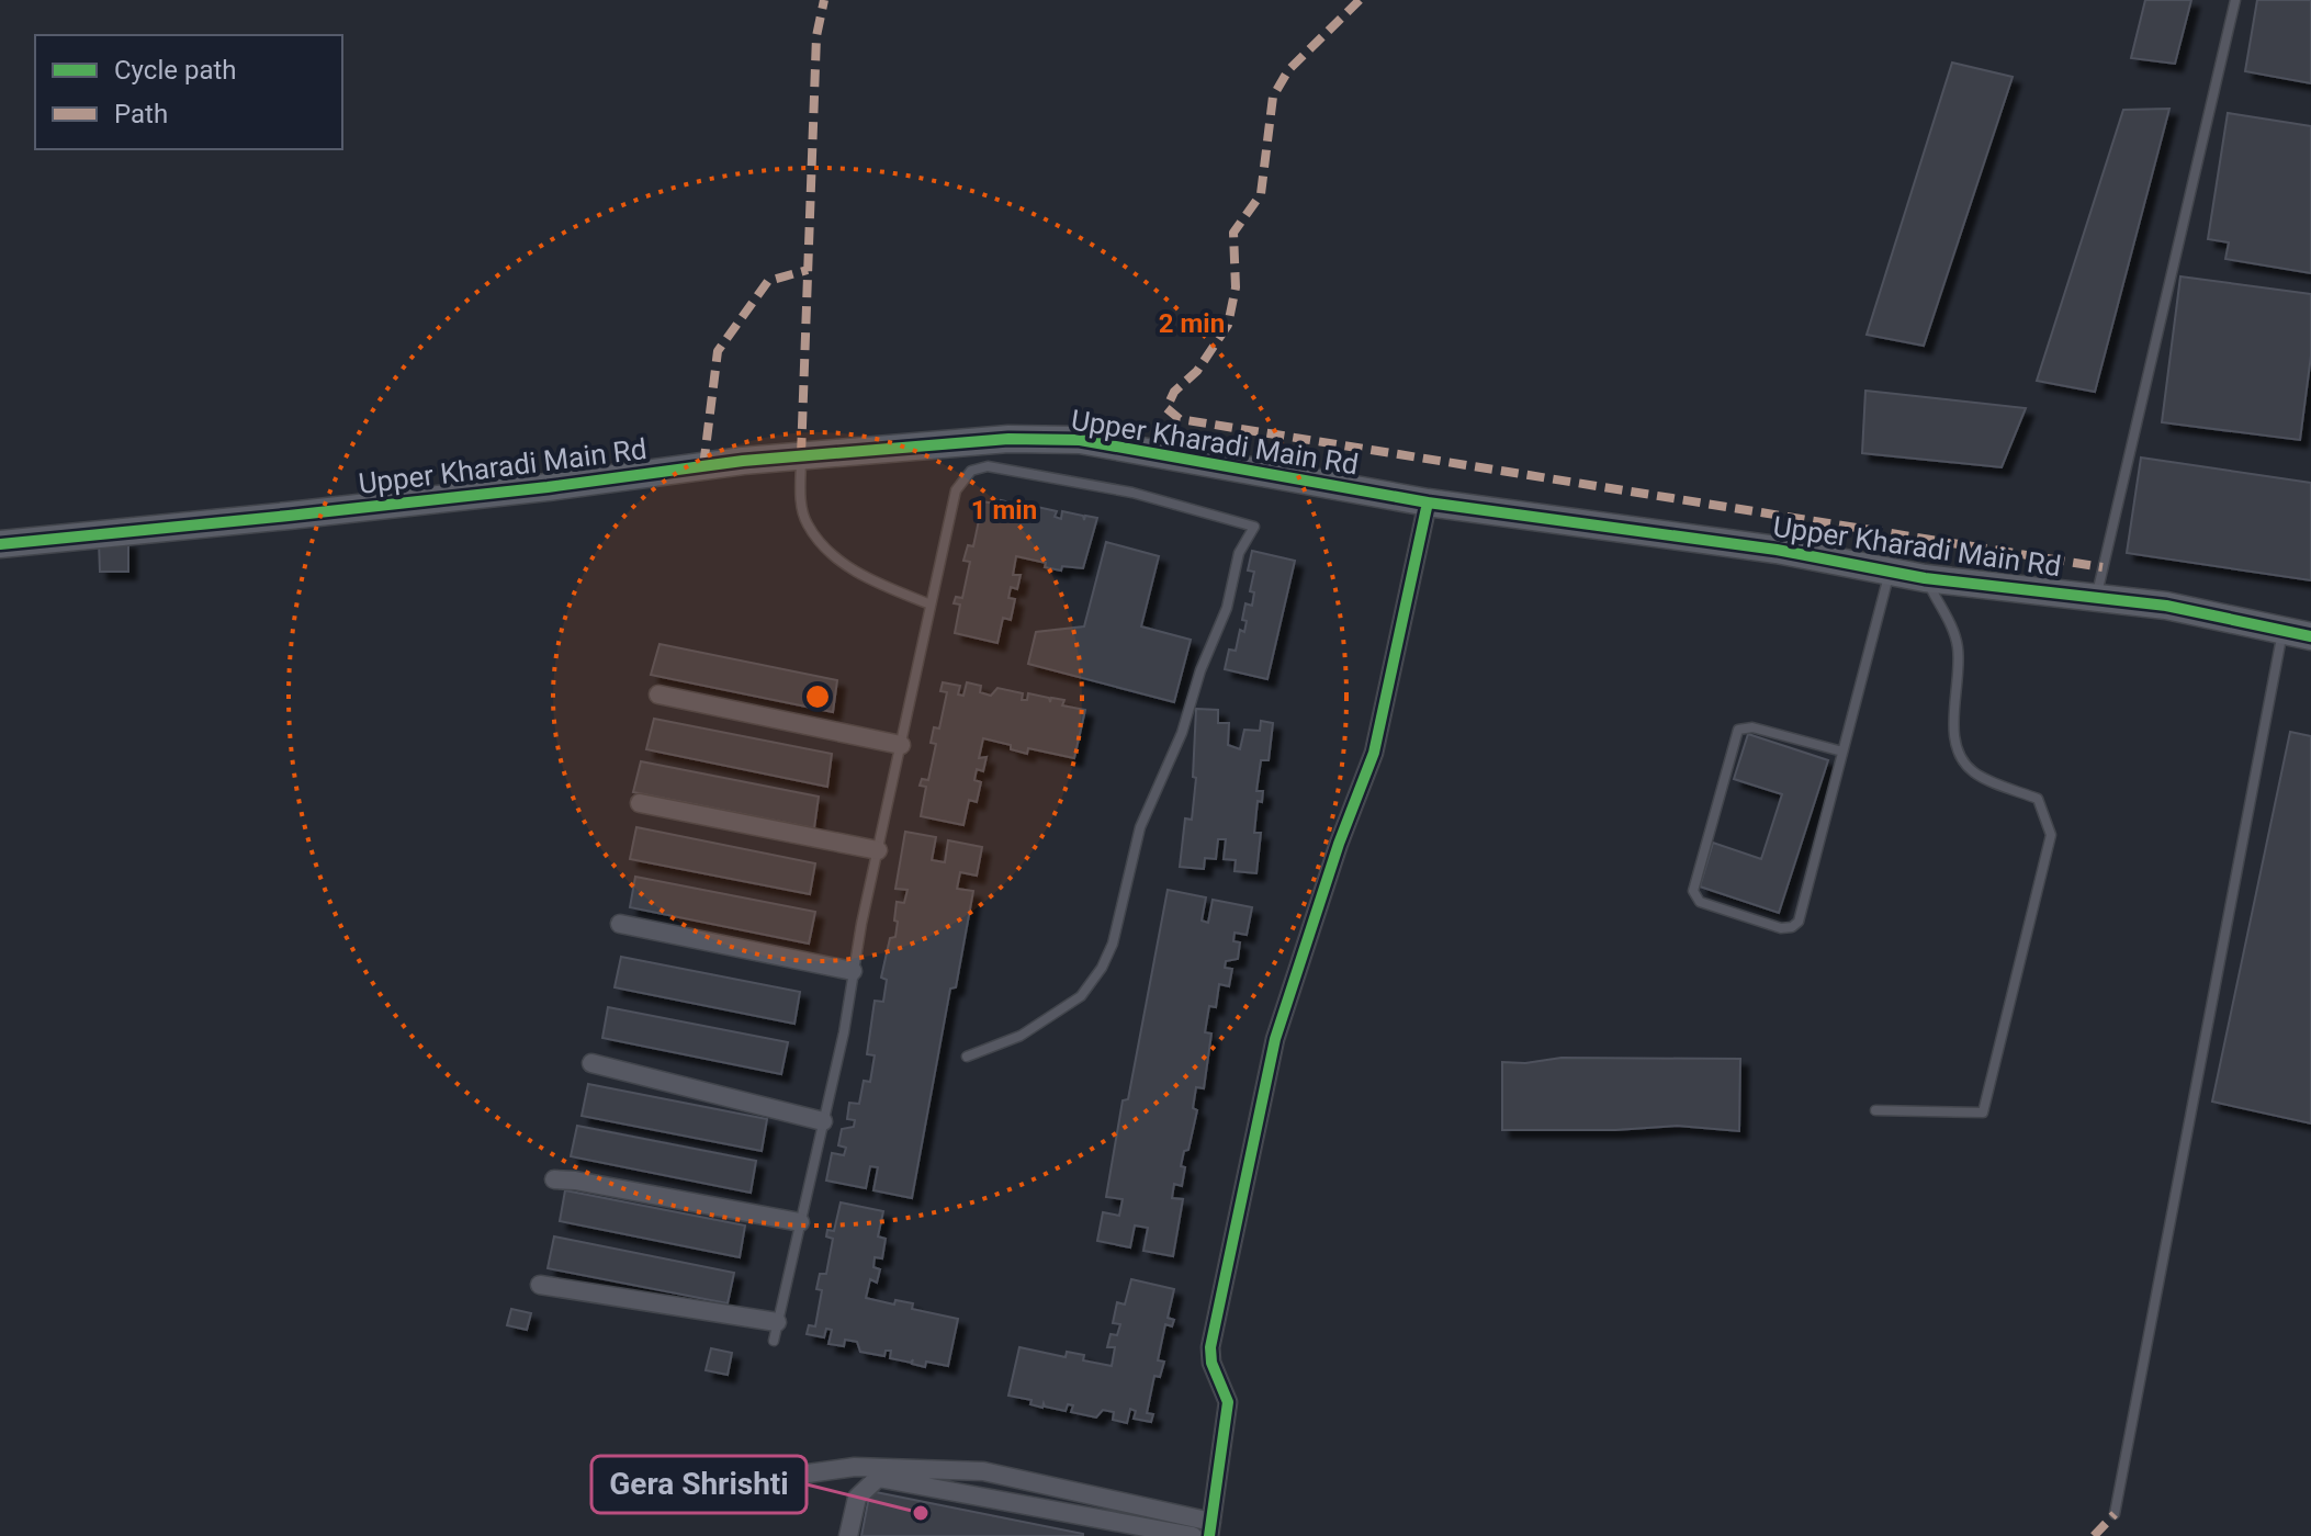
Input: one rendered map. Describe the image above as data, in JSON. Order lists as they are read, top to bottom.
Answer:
{
  "streets": {
    "street": ["Upper Kharadi Main Rd"]
  },
  "places": ["Gera Shrishti"],
  "legend": ["Cycle path", "Path"],
  "rings": ["2 min", "1 min"]
}
